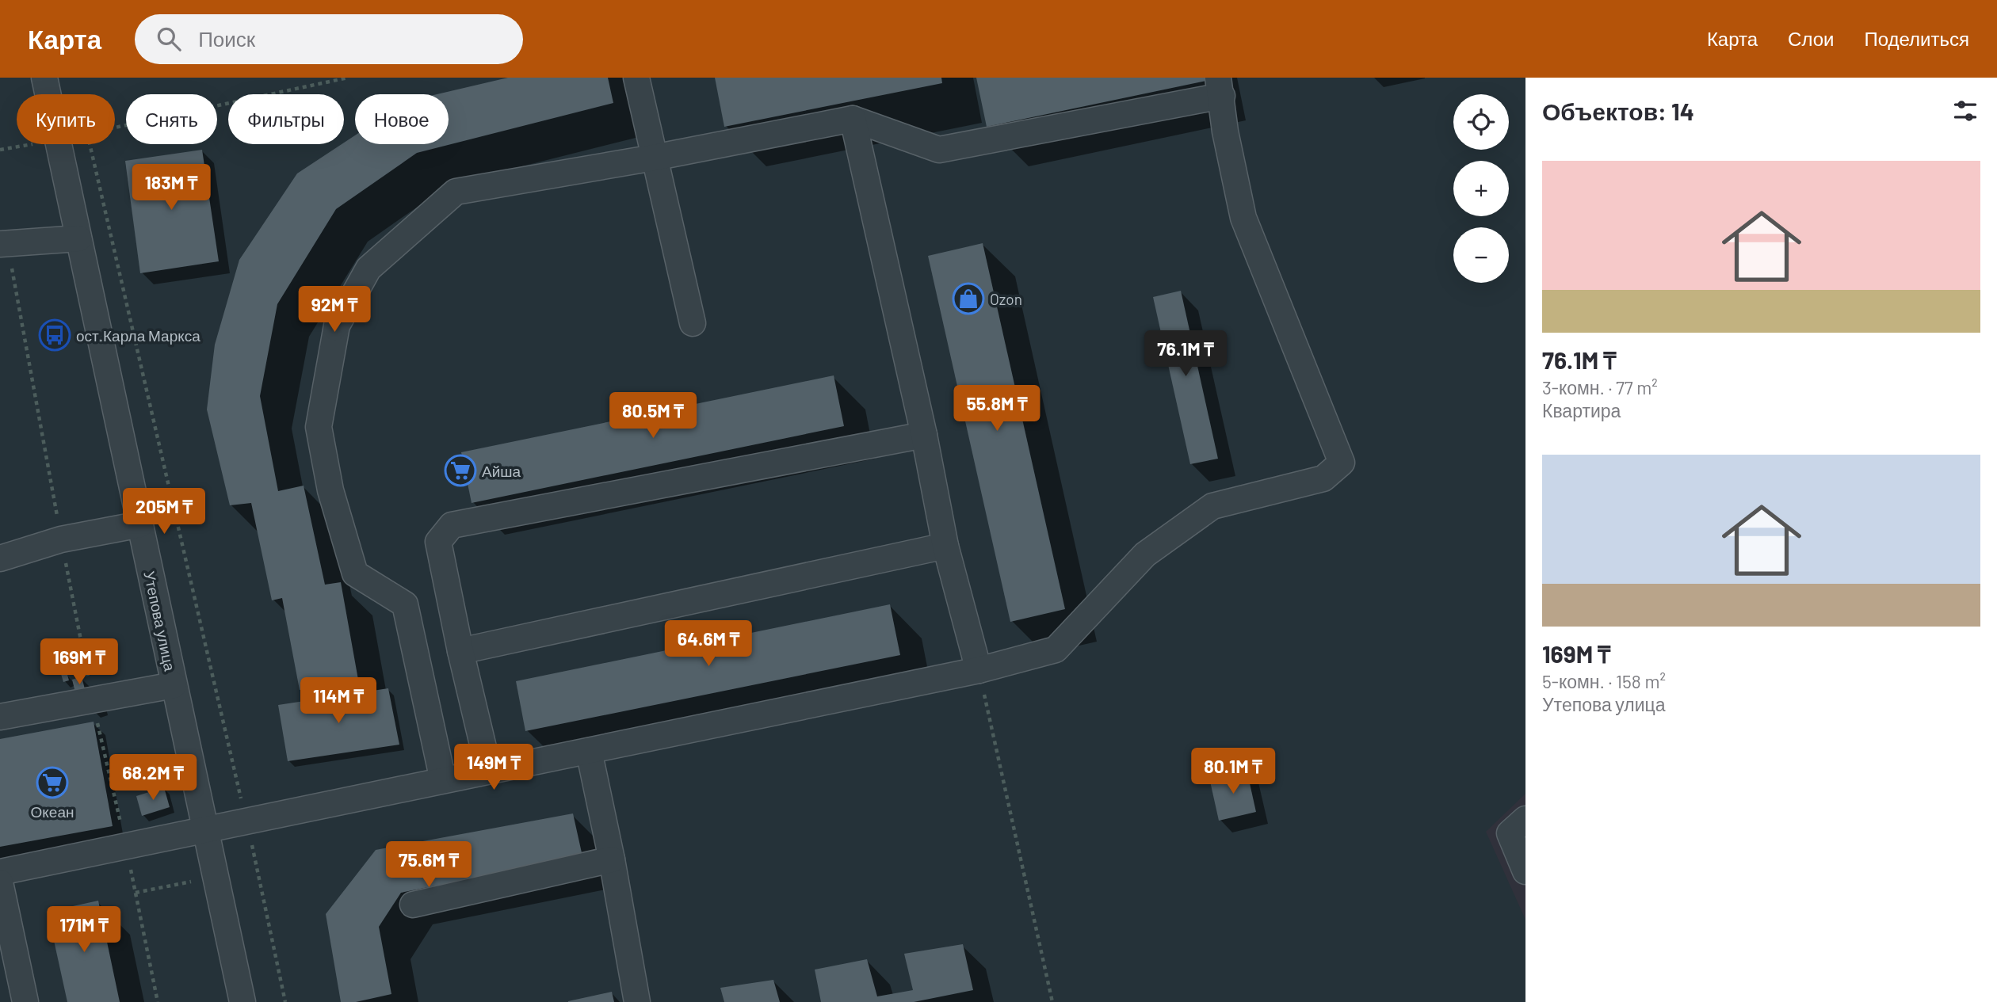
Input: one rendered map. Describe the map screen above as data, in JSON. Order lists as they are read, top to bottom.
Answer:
{
  "streets": {
    "street": ["Утепова улица"]
  },
  "places": {
    "shop": ["Ozon"],
    "bus stop": ["ост.Карла Маркса"],
    "supermarket": ["Айша", "Океан"]
  },
  "page": {
    "header": "Карта",
    "search": "Поиск",
    "nav": ["Карта", "Слои", "Поделиться"],
    "heading": "Объектов: 14",
    "map_buttons": ["+", "−"],
    "chip": [
      "Купить",
      "Снять",
      "Фильтры",
      "Новое"
    ],
    "list": [
      {
        "name": "76.1M ₸",
        "note": "3-комн. · 77 m² · Квартира"
      },
      {
        "name": "169M ₸",
        "note": "5-комн. · 158 m² · Утепова улица"
      }
    ],
    "price": [
      "183M ₸",
      "92M ₸",
      "76.1M ₸",
      "55.8M ₸",
      "80.5M ₸",
      "205M ₸",
      "64.6M ₸",
      "169M ₸",
      "114M ₸",
      "149M ₸",
      "80.1M ₸",
      "68.2M ₸",
      "75.6M ₸",
      "171M ₸"
    ]
  }
}
